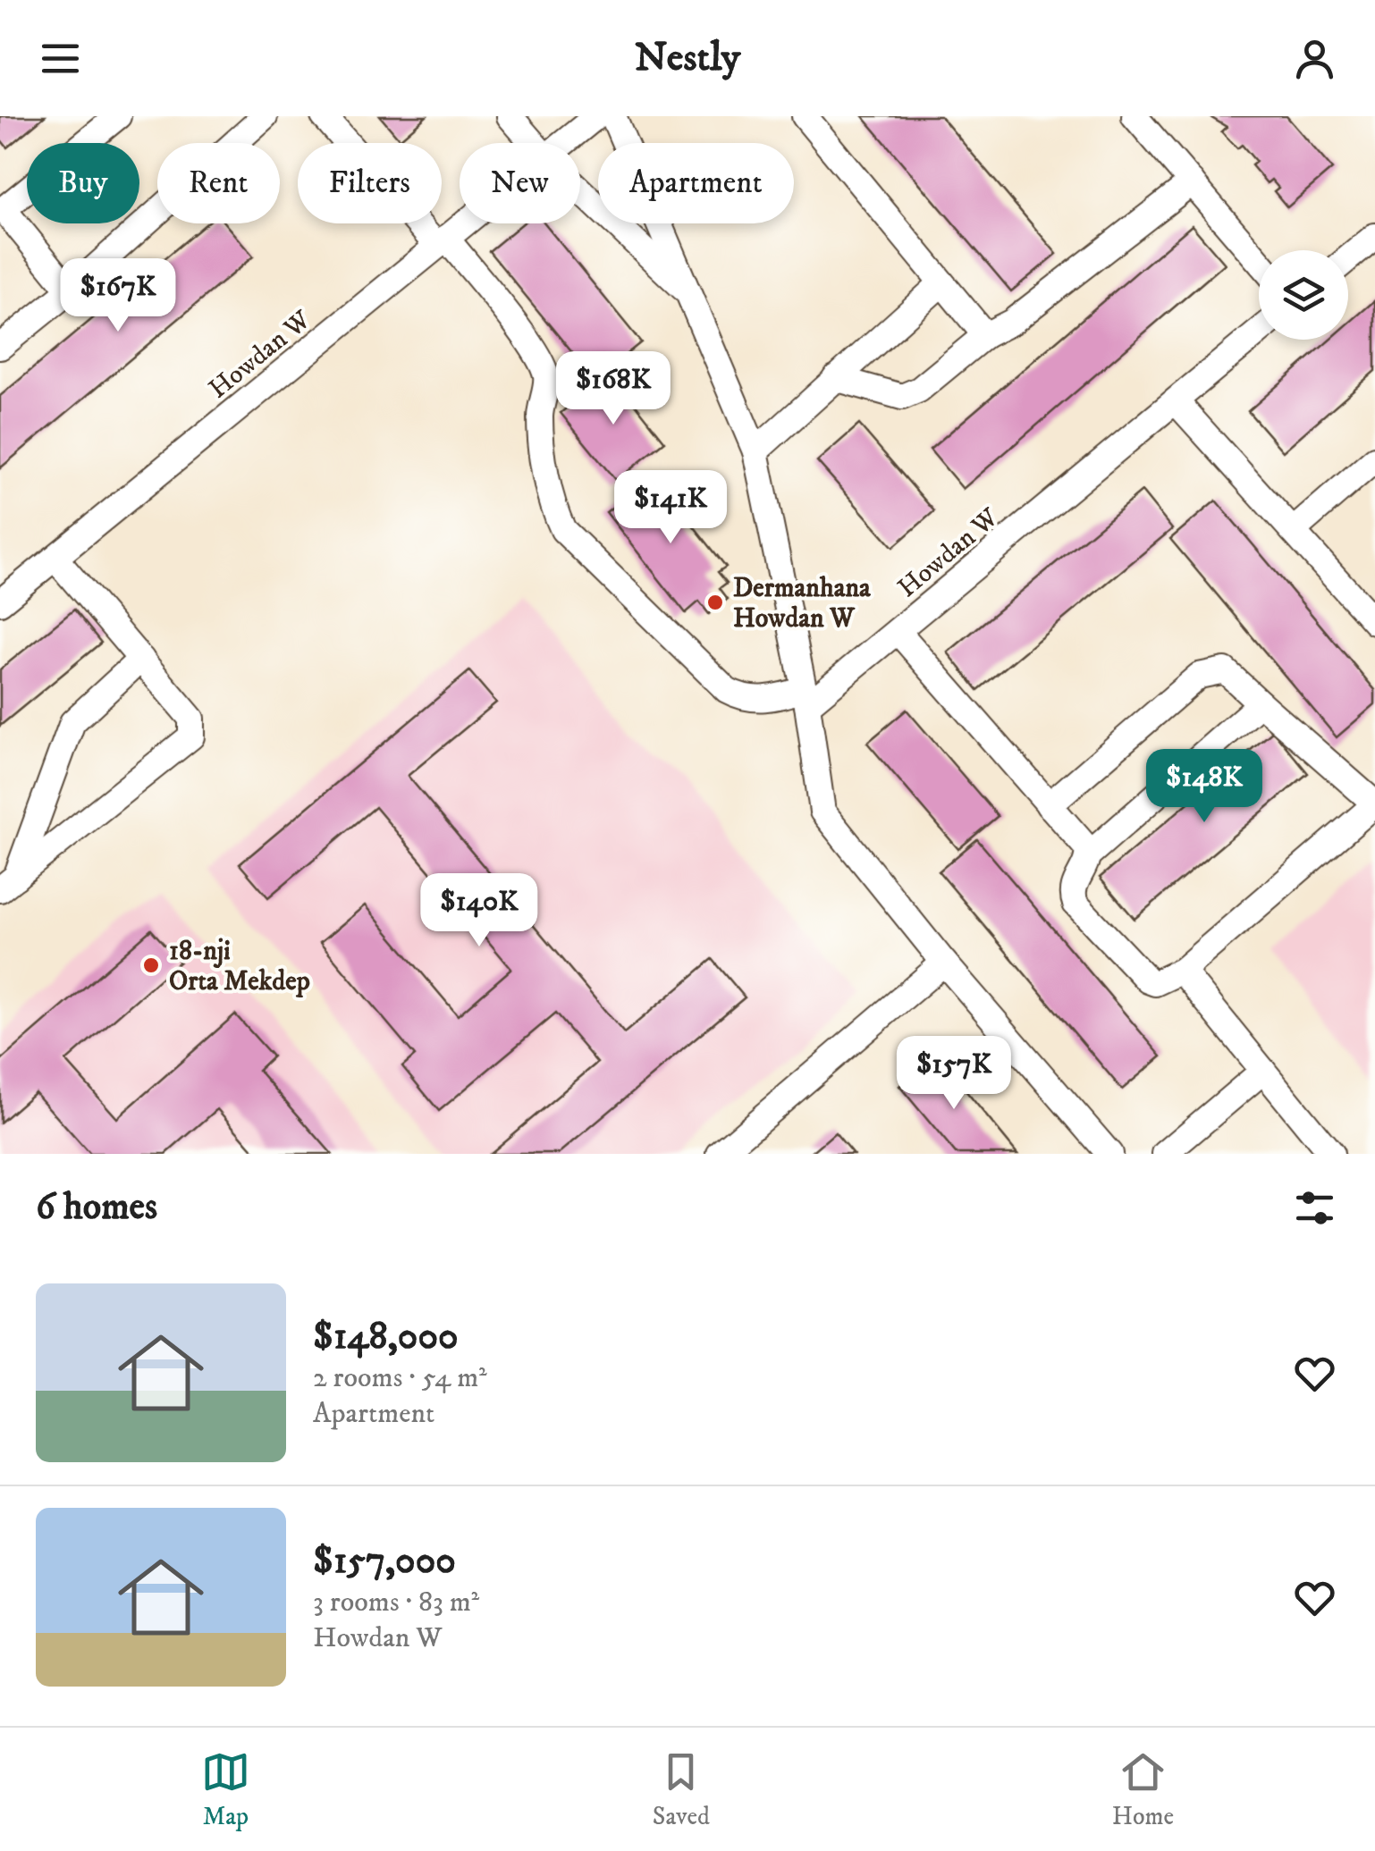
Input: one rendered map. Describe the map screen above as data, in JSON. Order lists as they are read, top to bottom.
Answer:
{
  "streets": {
    "street": ["Howdan W"]
  },
  "places": ["Dermanhana Howdan W", "18-nji Orta Mekdep"],
  "page": {
    "header": "Nestly",
    "chip": [
      "Buy",
      "Rent",
      "Filters",
      "New",
      "Apartment"
    ],
    "price": [
      "$167K",
      "$168K",
      "$141K",
      "$148K",
      "$140K",
      "$157K"
    ],
    "heading": "6 homes",
    "list": [
      {
        "name": "$148,000",
        "note": "2 rooms · 54 m² · Apartment"
      },
      {
        "name": "$157,000",
        "note": "3 rooms · 83 m² · Howdan W"
      }
    ],
    "tabs": ["Map", "Saved", "Home"]
  }
}
